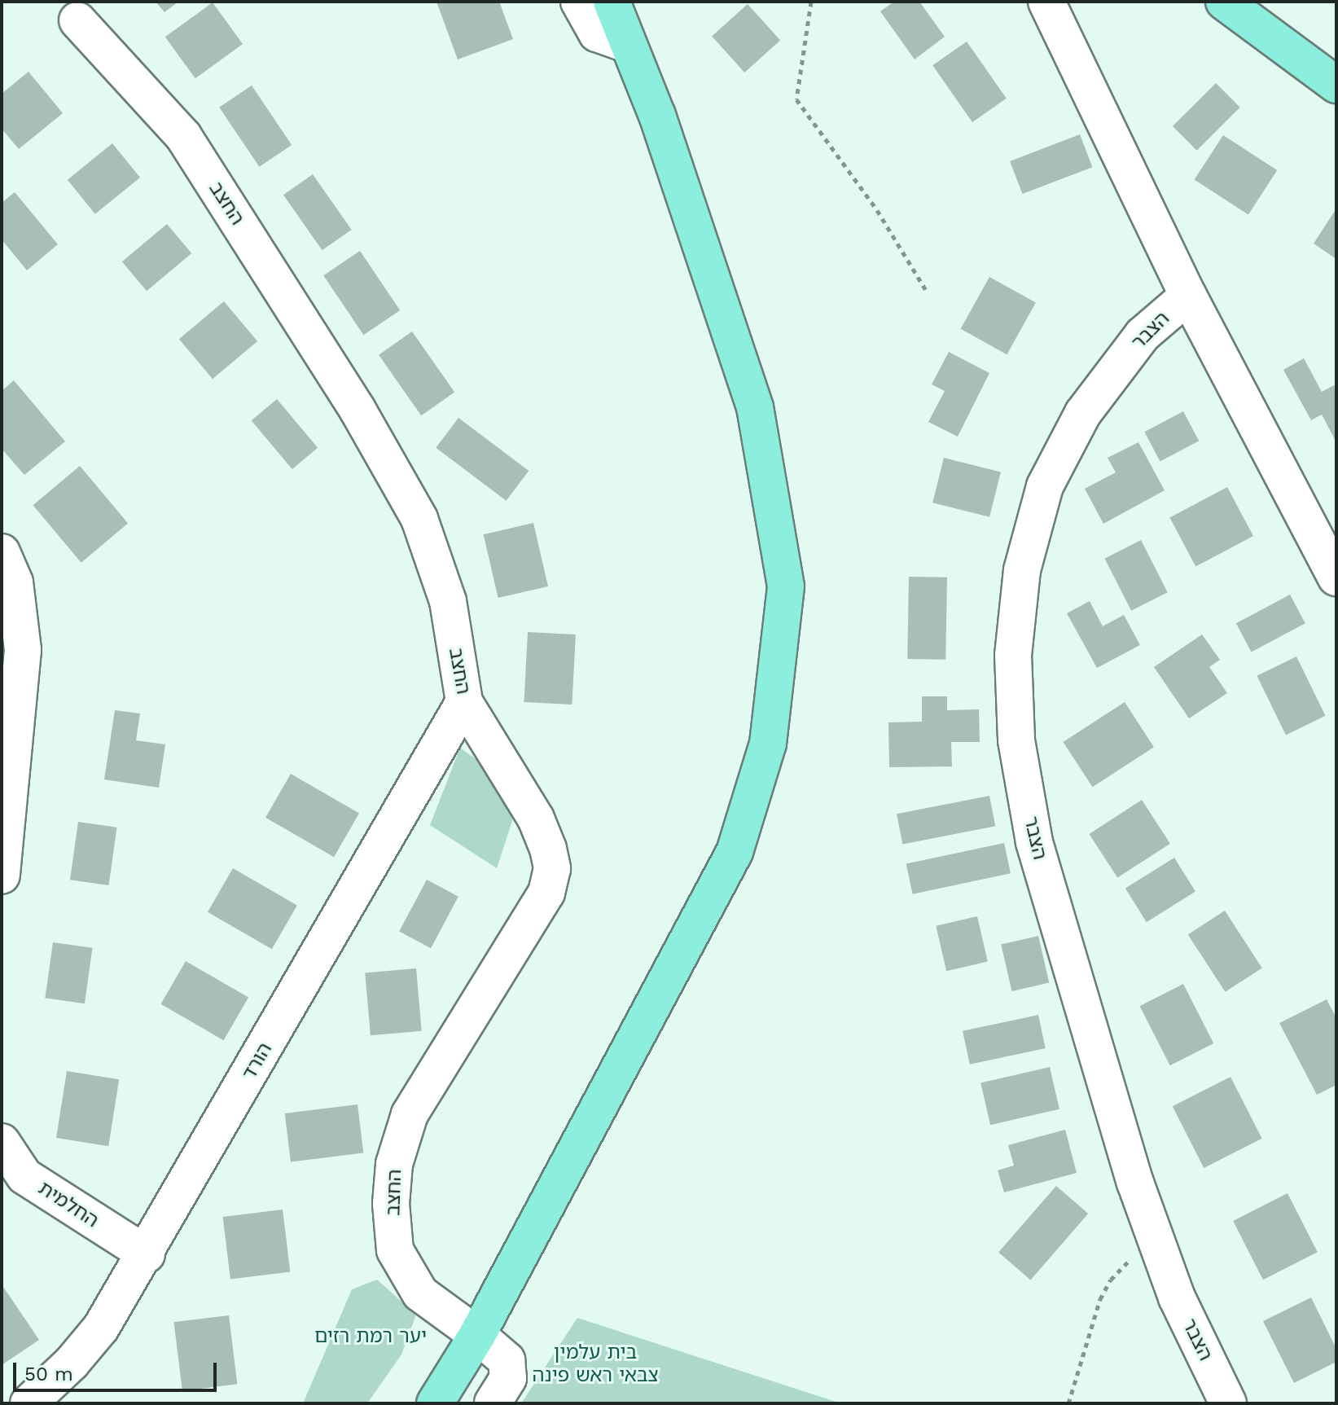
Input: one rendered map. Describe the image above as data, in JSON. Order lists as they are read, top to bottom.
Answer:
{
  "streets": {
    "street": [
      "החצב",
      "הצבר",
      "הורד",
      "החלמית"
    ]
  },
  "crossings": [
    ["החצב", "הורד"],
    ["הורד", "החלמית"]
  ],
  "parks": ["יער רמת רזים", "בית עלמין צבאי ראש פינה"],
  "scale_bar": "50 m"
}
